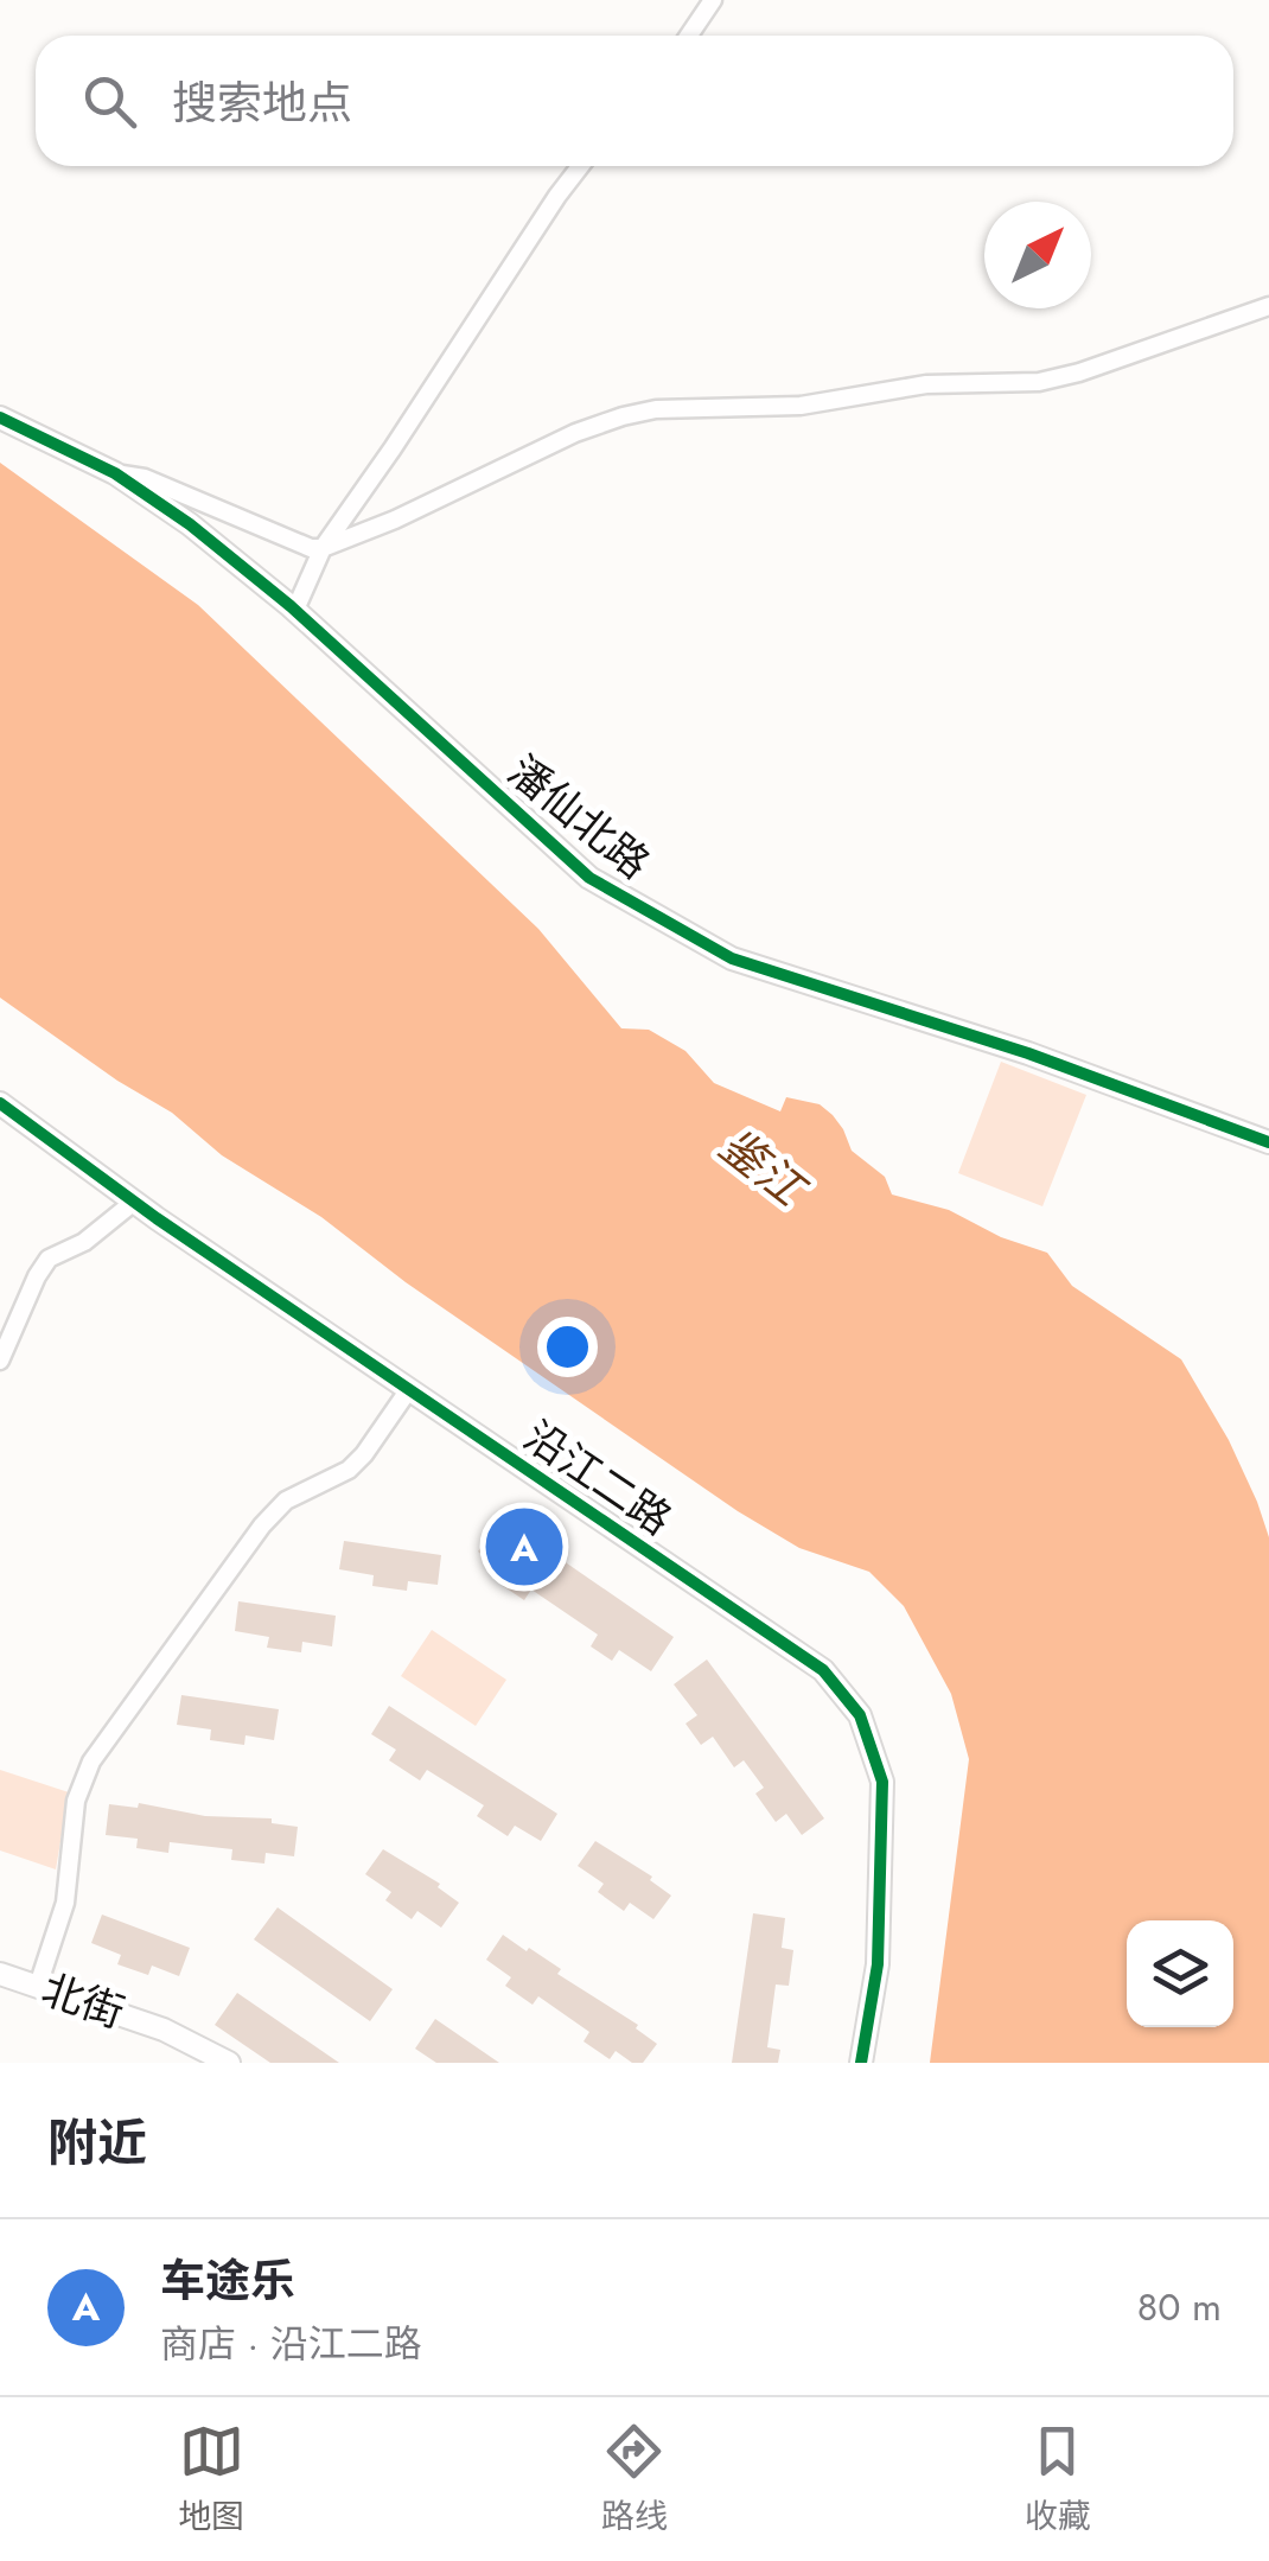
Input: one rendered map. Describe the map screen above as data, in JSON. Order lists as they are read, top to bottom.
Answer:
{
  "streets": {
    "street": ["潘仙北路", "沿江二路", "北街"]
  },
  "water": ["鉴江"],
  "north": "top right",
  "page": {
    "search": "搜索地点",
    "pins": "A",
    "heading": "附近",
    "list": [
      {
        "mark": "A",
        "name": "车途乐",
        "note": "商店 · 沿江二路",
        "value": "80 m"
      }
    ],
    "nav": ["地图", "路线", "收藏"]
  }
}
